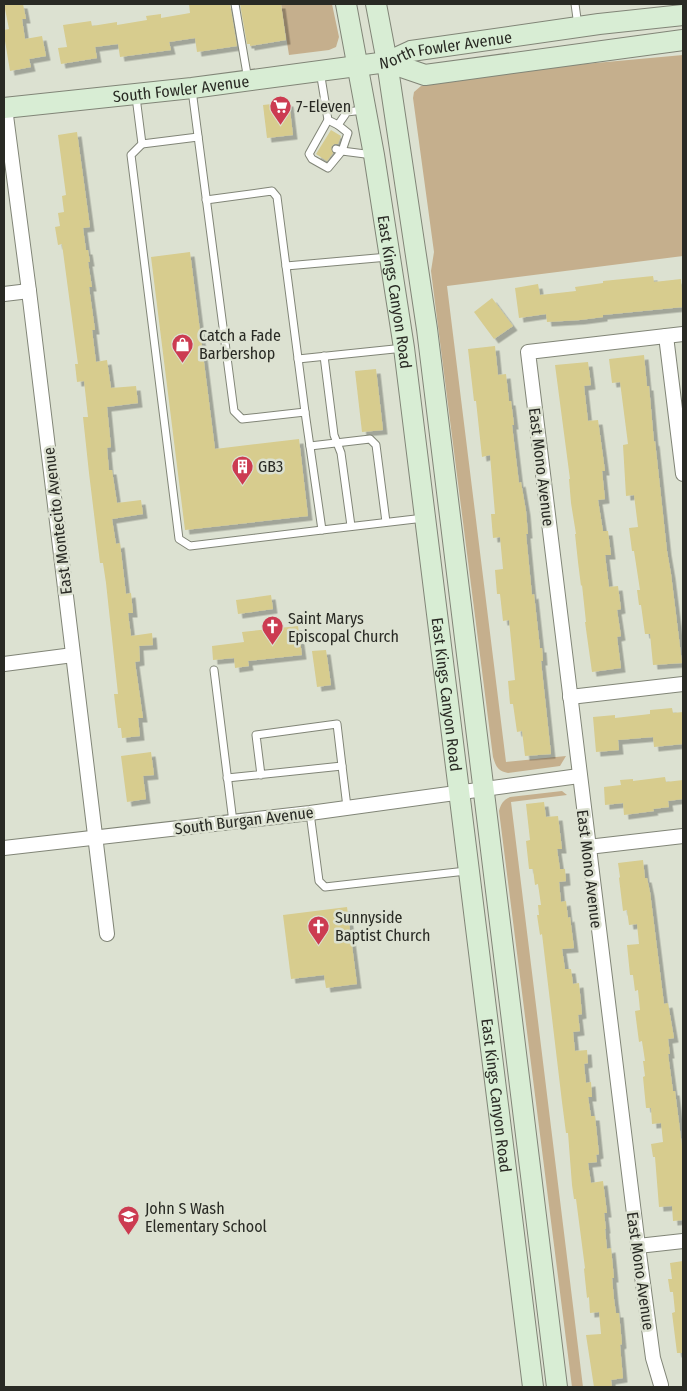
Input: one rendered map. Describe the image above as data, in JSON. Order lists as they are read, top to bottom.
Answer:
{
  "streets": {
    "main road": ["North Fowler Avenue", "South Fowler Avenue", "East Kings Canyon Road"],
    "street": ["East Mono Avenue", "East Montecito Avenue", "South Burgan Avenue"]
  },
  "crossings": [
    ["North Fowler Avenue", "South Fowler Avenue"],
    ["North Fowler Avenue", "East Kings Canyon Road"],
    ["South Fowler Avenue", "East Kings Canyon Road"],
    ["South Fowler Avenue", "East Montecito Avenue"],
    ["East Kings Canyon Road", "South Burgan Avenue"],
    ["East Mono Avenue", "South Burgan Avenue"],
    ["East Montecito Avenue", "South Burgan Avenue"]
  ],
  "places": {
    "supermarket": ["7-Eleven"],
    "shop": ["Catch a Fade Barbershop"],
    "building": ["GB3"],
    "church": ["Saint Marys Episcopal Church", "Sunnyside Baptist Church"],
    "school or university": ["John S Wash Elementary School"]
  }
}
